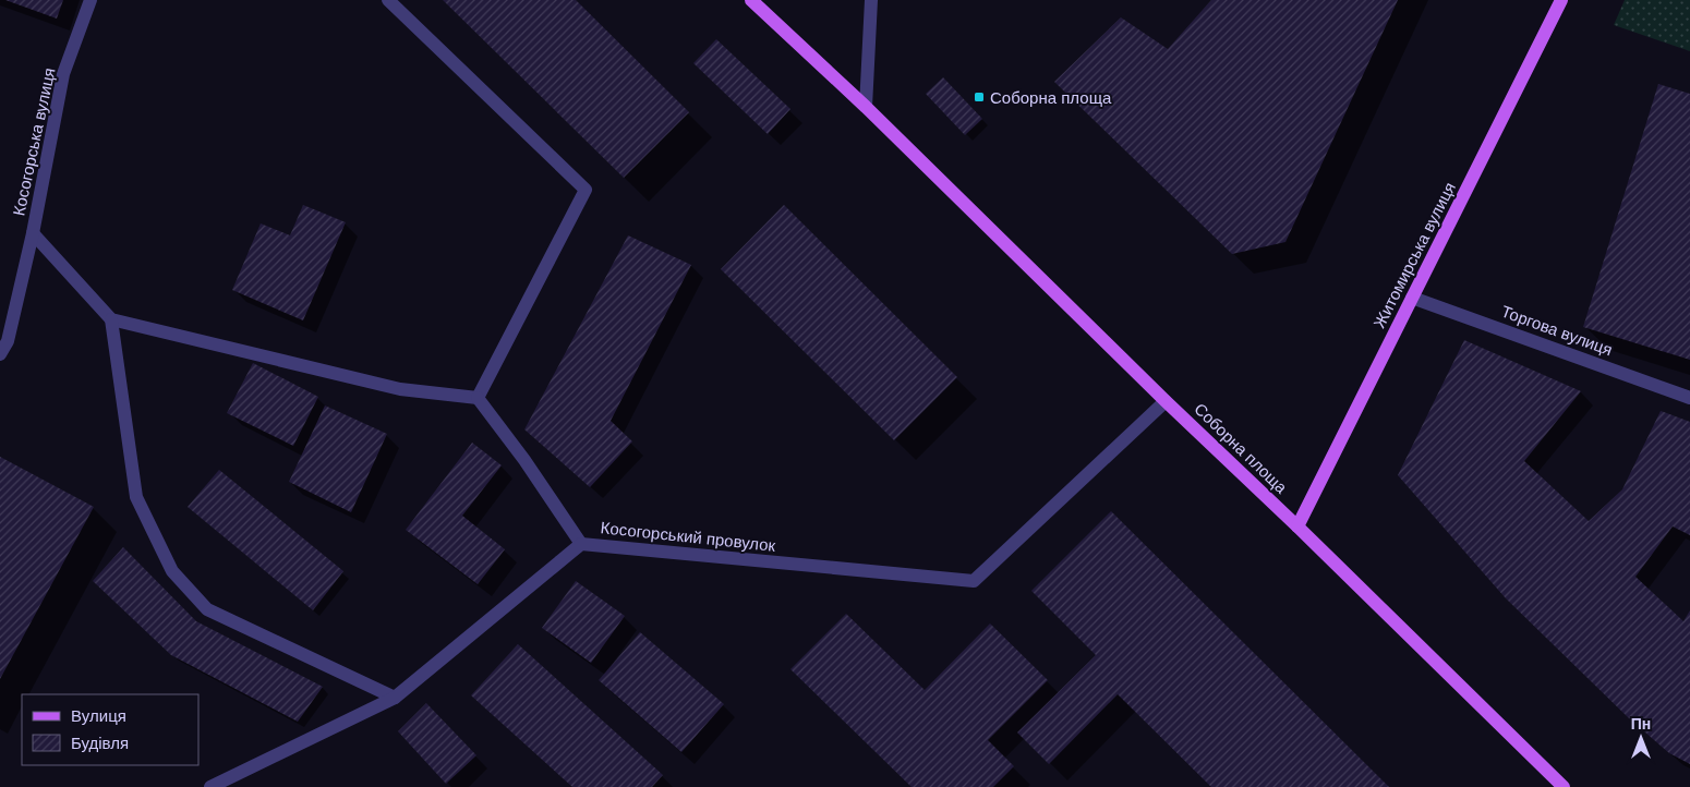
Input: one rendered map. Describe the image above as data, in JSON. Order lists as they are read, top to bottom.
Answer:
{
  "streets": {
    "main road": ["Житомирська вулиця", "Соборна площа"],
    "street": ["Косогорська вулиця", "Торгова вулиця", "Косогорський провулок"]
  },
  "crossings": [
    ["Житомирська вулиця", "Торгова вулиця"],
    ["Житомирська вулиця", "Соборна площа"],
    ["Соборна площа", "Косогорський провулок"]
  ],
  "places": {
    "transit": ["Соборна площа"]
  },
  "legend": ["Вулиця", "Будівля"],
  "north": "top"
}
